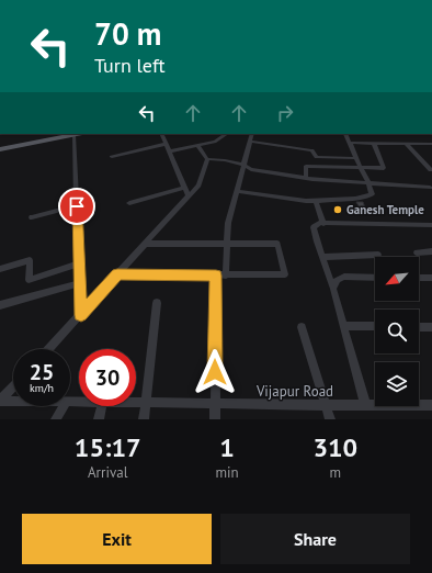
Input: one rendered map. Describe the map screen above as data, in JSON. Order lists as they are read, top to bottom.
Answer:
{
  "streets": {
    "street": ["Vijapur Road"]
  },
  "places": ["Ganesh Temple"],
  "north": "bottom left",
  "page": {
    "turn": ["70 m", "Turn left"],
    "speed": "25 km/h",
    "limit": "30",
    "eta": [
      "15:17",
      "Arrival",
      "1",
      "min",
      "310",
      "m"
    ],
    "buttons": ["Exit", "Share"]
  }
}
